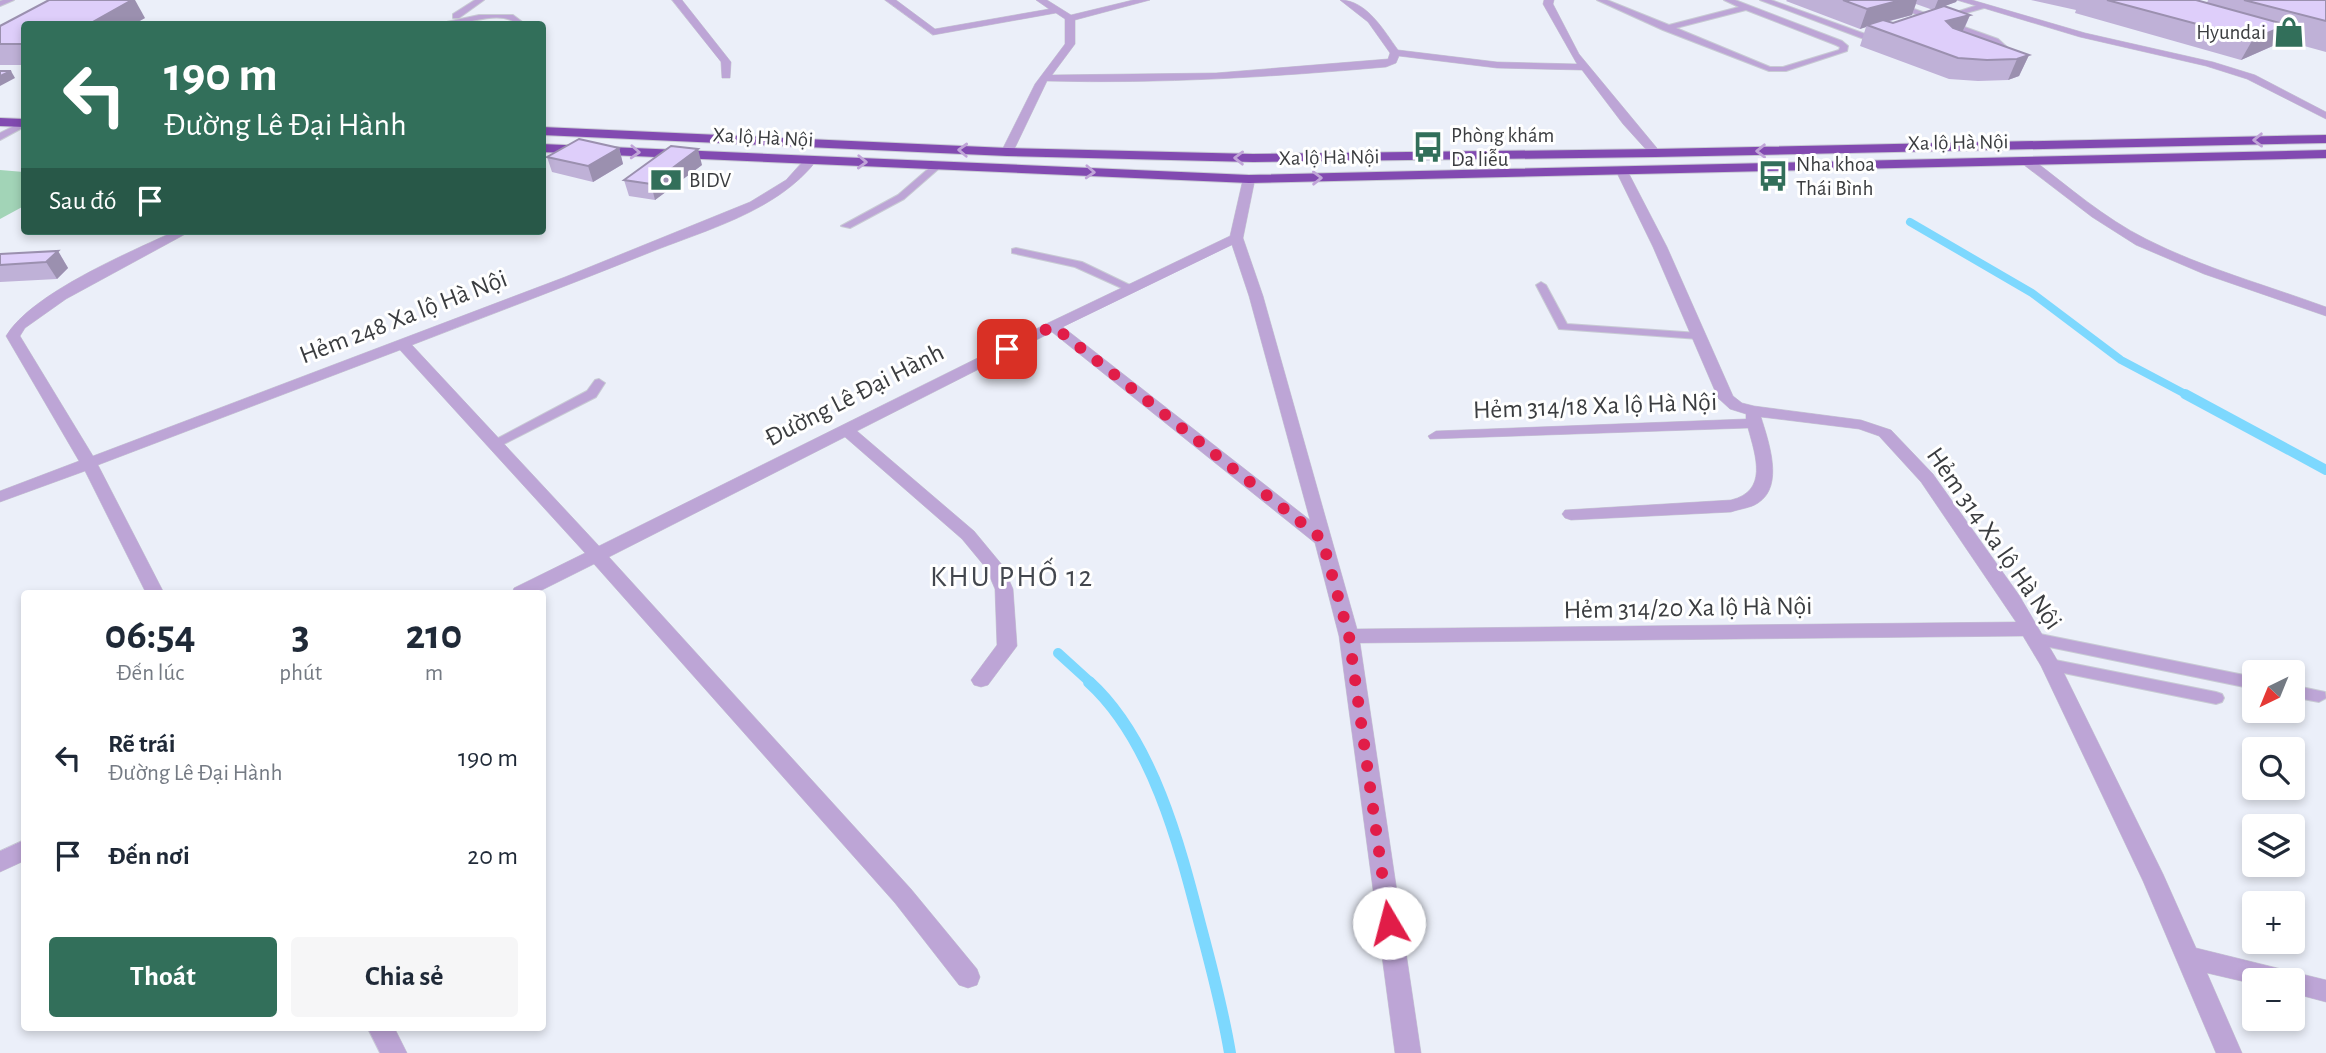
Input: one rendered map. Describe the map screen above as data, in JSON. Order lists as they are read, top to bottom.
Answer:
{
  "streets": {
    "highway": ["Xa lộ Hà Nội"],
    "street": [
      "Hẻm 248 Xa lộ Hà Nội",
      "Đường Lê Đại Hành",
      "Hẻm 314/18 Xa lộ Hà Nội",
      "Hẻm 314 Xa lộ Hà Nội",
      "Hẻm 314/20 Xa lộ Hà Nội"
    ]
  },
  "crossings": [
    ["Xa lộ Hà Nội", "Hẻm 248 Xa lộ Hà Nội"],
    ["Xa lộ Hà Nội", "Hẻm 314 Xa lộ Hà Nội"],
    ["Hẻm 314/18 Xa lộ Hà Nội", "Hẻm 314 Xa lộ Hà Nội"],
    ["Hẻm 314 Xa lộ Hà Nội", "Hẻm 314/20 Xa lộ Hà Nội"]
  ],
  "districts": ["KHU PHỐ 12"],
  "places": {
    "shop": ["Hyundai"],
    "bus stop": ["Phòng khám Da liễu", "Nha khoa Thái Bình"],
    "bank": ["BIDV"]
  },
  "north": "bottom left",
  "page": {
    "turn": ["190 m", "Đường Lê Đại Hành"],
    "then": "Sau đó",
    "eta": [
      "06:54",
      "Đến lúc",
      "3",
      "phút",
      "210",
      "m"
    ],
    "map_buttons": ["+", "−"],
    "list": [
      {
        "name": "Rẽ trái",
        "note": "Đường Lê Đại Hành",
        "value": "190 m"
      },
      {
        "name": "Đến nơi",
        "value": "20 m"
      }
    ],
    "buttons": ["Thoát", "Chia sẻ"]
  }
}
